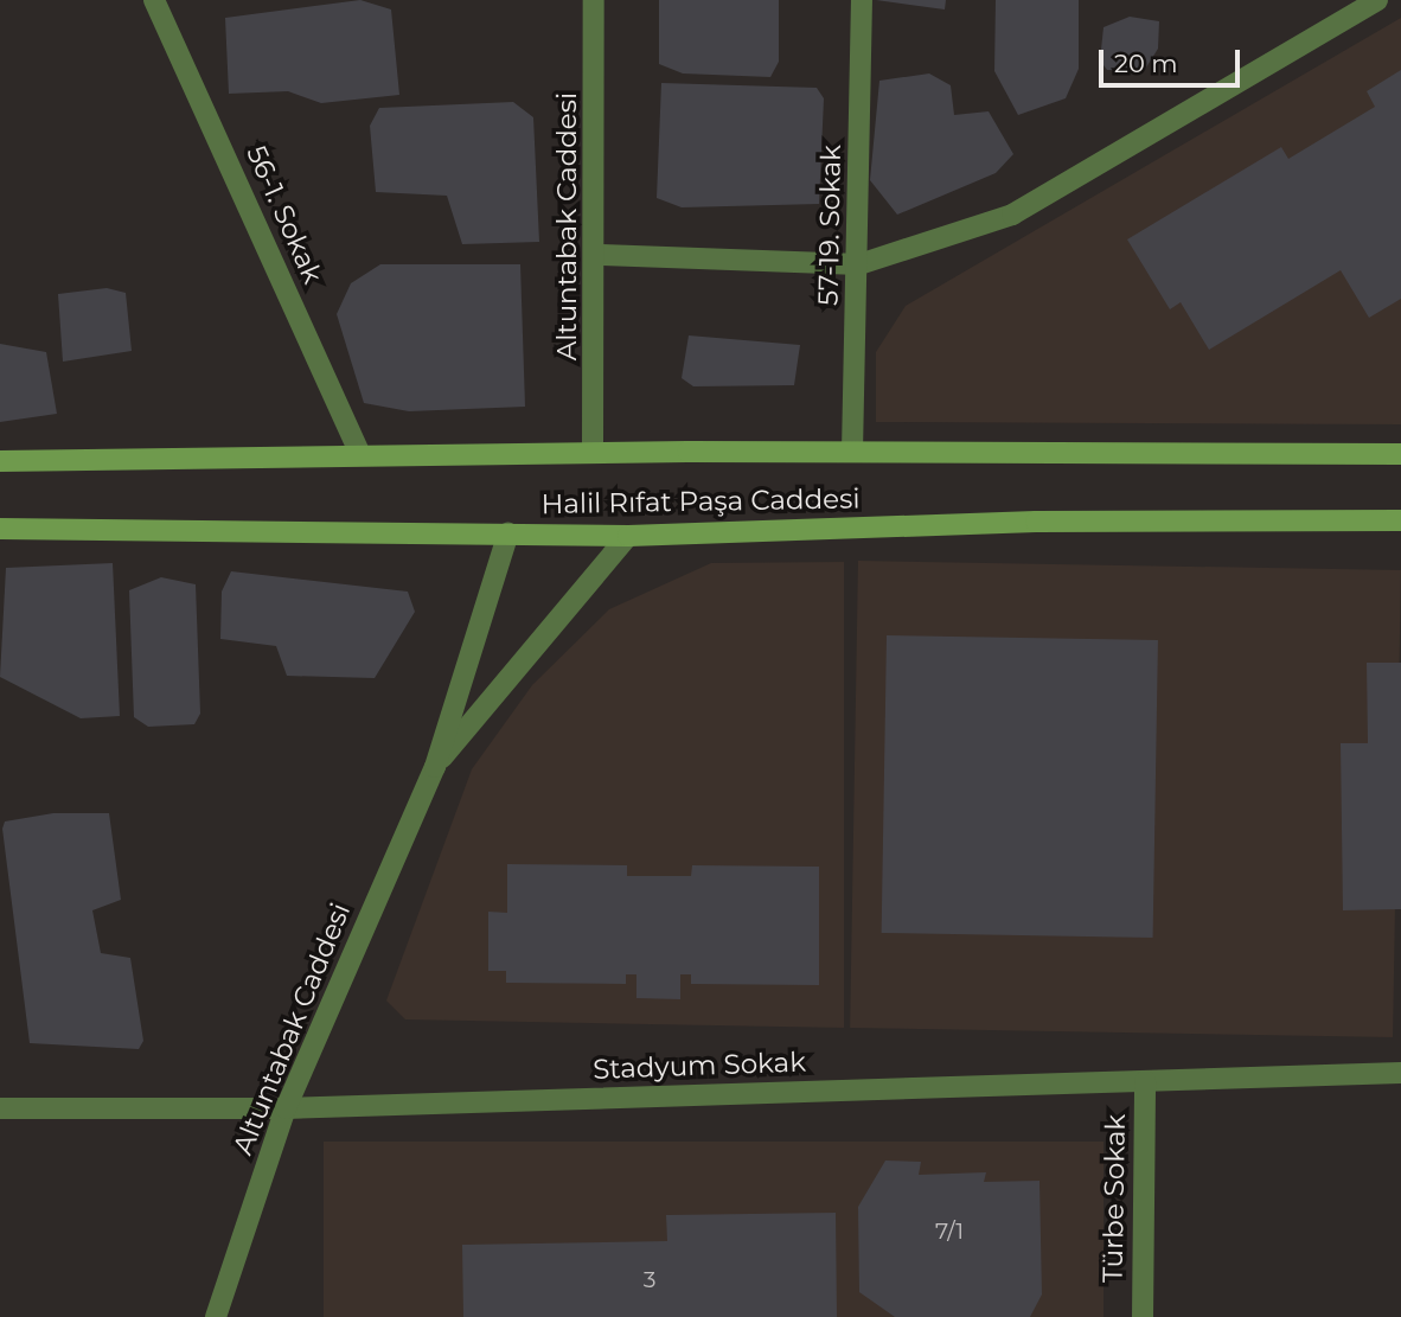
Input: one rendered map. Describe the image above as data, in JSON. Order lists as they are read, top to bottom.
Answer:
{
  "streets": {
    "main road": ["Halil Rıfat Paşa Caddesi"],
    "street": [
      "56-1. Sokak",
      "57-19. Sokak",
      "Altuntabak Caddesi",
      "Stadyum Sokak",
      "Türbe Sokak"
    ]
  },
  "crossings": [
    ["56-1. Sokak", "Halil Rıfat Paşa Caddesi"],
    ["57-19. Sokak", "Halil Rıfat Paşa Caddesi"],
    ["Altuntabak Caddesi", "Halil Rıfat Paşa Caddesi"],
    ["Altuntabak Caddesi", "Stadyum Sokak"],
    ["Stadyum Sokak", "Türbe Sokak"]
  ],
  "house_numbers": ["7/1", "3"],
  "scale_bar": "20 m"
}
